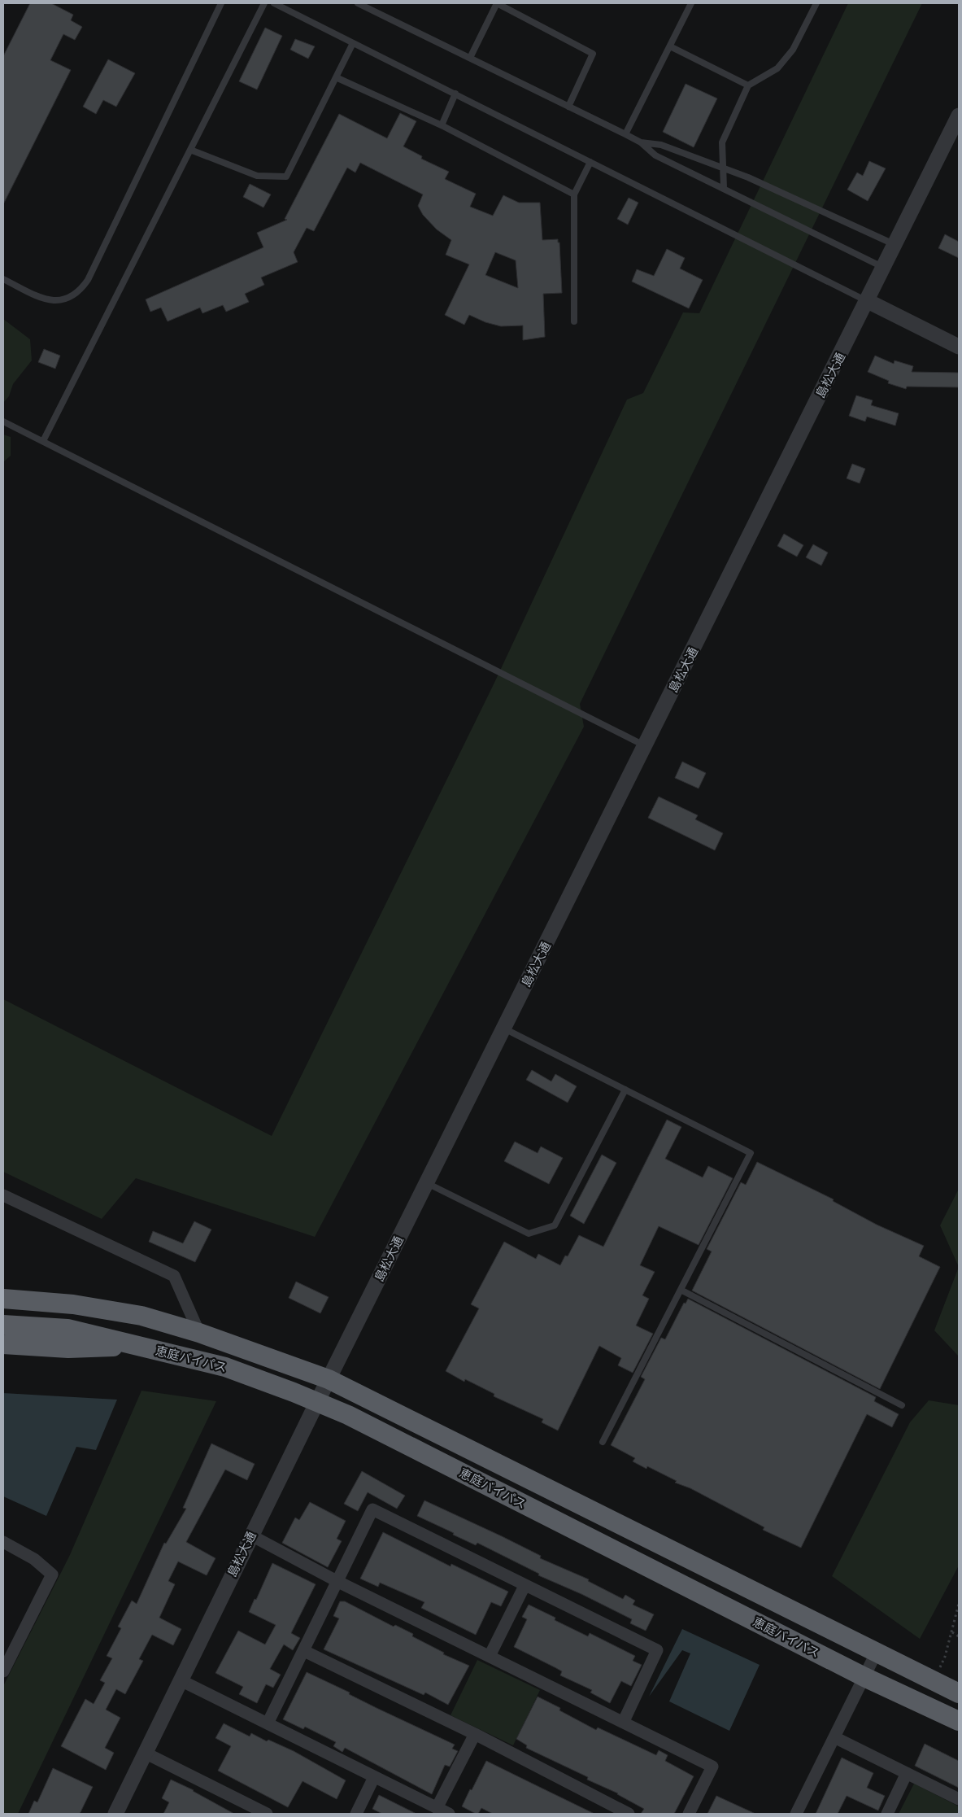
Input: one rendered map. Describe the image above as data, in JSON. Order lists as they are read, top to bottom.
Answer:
{
  "streets": {
    "highway": ["恵庭バイパス"],
    "street": ["島松大通"]
  },
  "crossings": [
    ["島松大通", "恵庭バイパス"]
  ]
}
